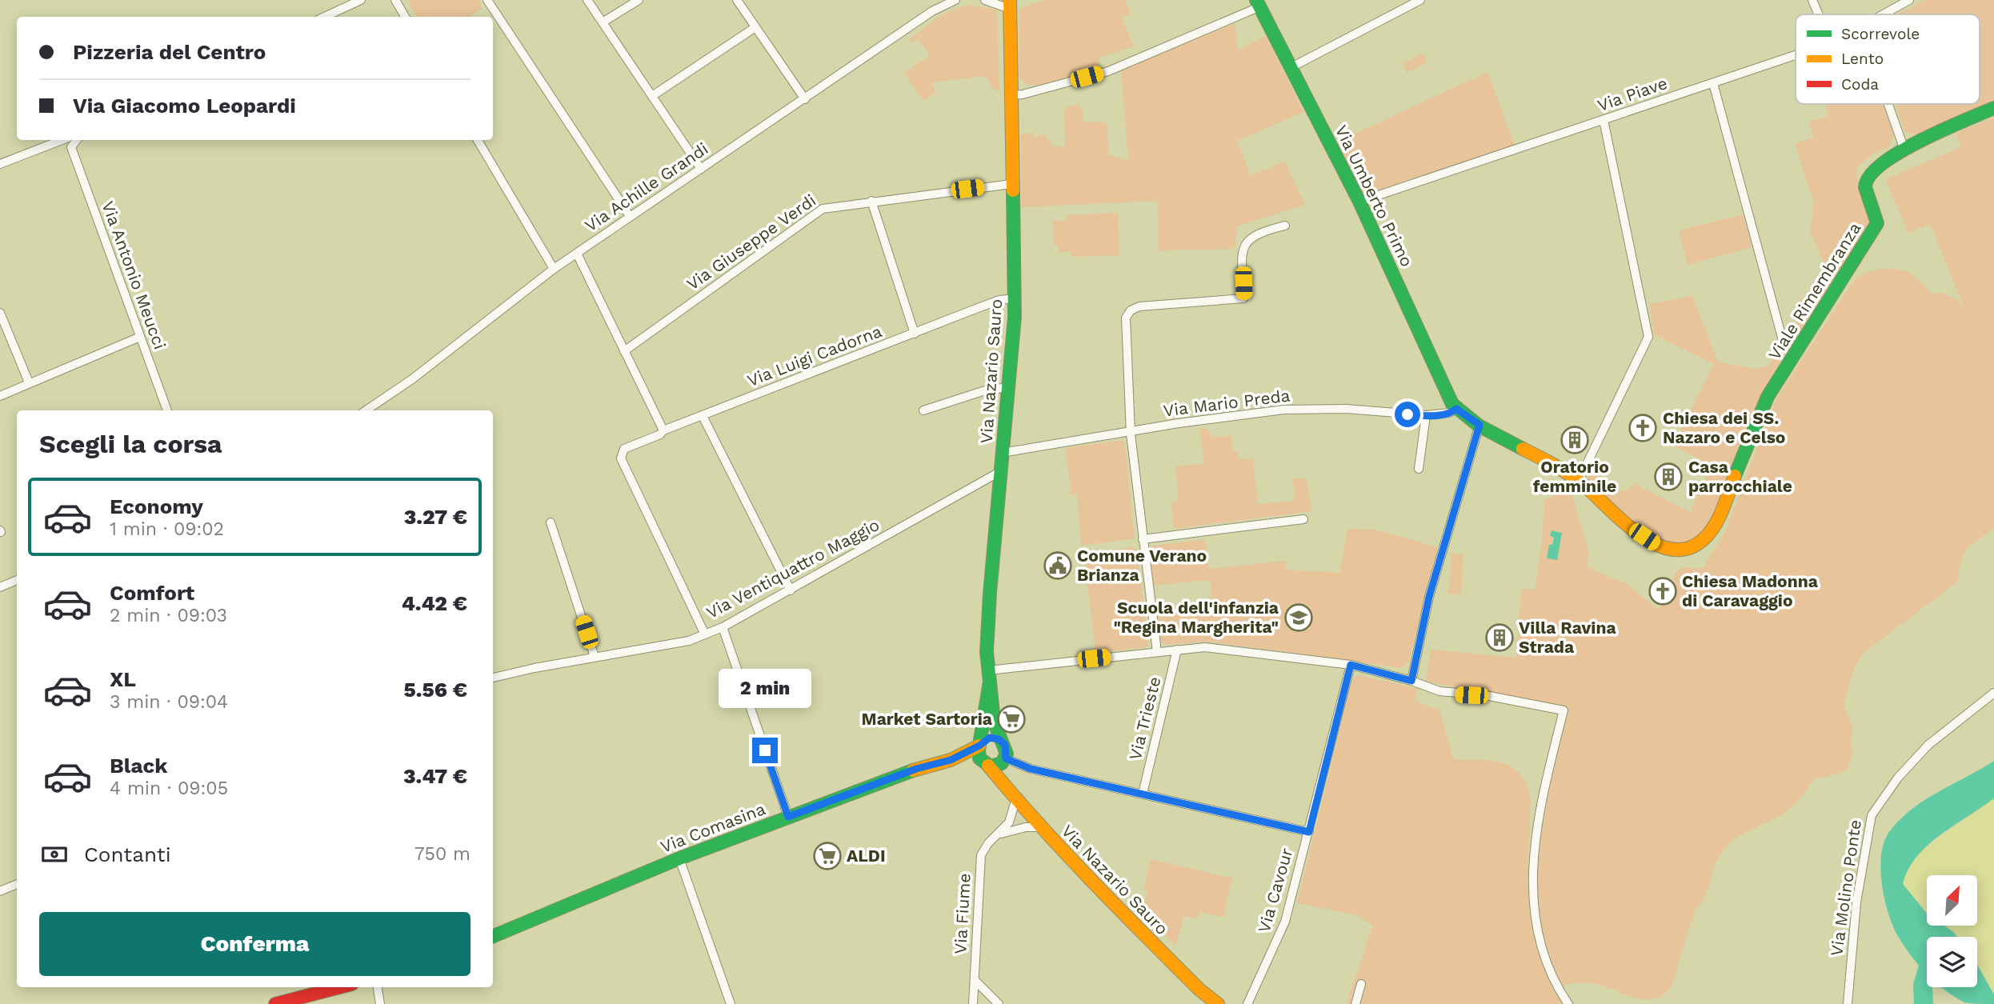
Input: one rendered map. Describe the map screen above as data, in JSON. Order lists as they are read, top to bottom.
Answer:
{
  "streets": {
    "street": [
      "Via Piave",
      "Via Achille Grandi",
      "Via Umberto Primo",
      "Via Giuseppe Verdi",
      "Via Antonio Meucci",
      "Viale Rimembranza",
      "Via Luigi Cadorna",
      "Via Nazario Sauro",
      "Via Mario Preda",
      "Via Ventiquattro Maggio",
      "Via Trieste",
      "Via Comasina",
      "Via Molino Ponte",
      "Via Cavour",
      "Via Fiume"
    ]
  },
  "crossings": [
    ["Via Piave", "Via Umberto Primo"],
    ["Via Umberto Primo", "Via Mario Preda"],
    ["Via Giuseppe Verdi", "Via Nazario Sauro"],
    ["Via Luigi Cadorna", "Via Nazario Sauro"],
    ["Via Luigi Cadorna", "Via Ventiquattro Maggio"],
    ["Via Nazario Sauro", "Via Mario Preda"],
    ["Via Nazario Sauro", "Via Ventiquattro Maggio"],
    ["Via Nazario Sauro", "Via Comasina"],
    ["Via Nazario Sauro", "Via Fiume"]
  ],
  "places": {
    "church": ["Chiesa dei SS. Nazaro e Celso", "Chiesa Madonna di Caravaggio"],
    "building": ["Oratorio femminile", "Casa parrocchiale", "Villa Ravina Strada"],
    "public building": ["Comune Verano Brianza"],
    "school or university": ["Scuola dell'infanzia \"Regina Margherita\""],
    "supermarket": ["Market Sartoria", "ALDI"]
  },
  "legend": ["Scorrevole", "Lento", "Coda"],
  "north": "top right",
  "page": {
    "banner": ["Pizzeria del Centro", "Via Giacomo Leopardi"],
    "heading": "Scegli la corsa",
    "list": [
      {
        "name": "Economy",
        "note": "1 min · 09:02",
        "value": "3.27 €"
      },
      {
        "name": "Comfort",
        "note": "2 min · 09:03",
        "value": "4.42 €"
      },
      {
        "name": "XL",
        "note": "3 min · 09:04",
        "value": "5.56 €"
      },
      {
        "name": "Black",
        "note": "4 min · 09:05",
        "value": "3.47 €"
      }
    ],
    "bubble": "2 min",
    "pay": ["Contanti", "750 m"],
    "buttons": "Conferma"
  }
}
